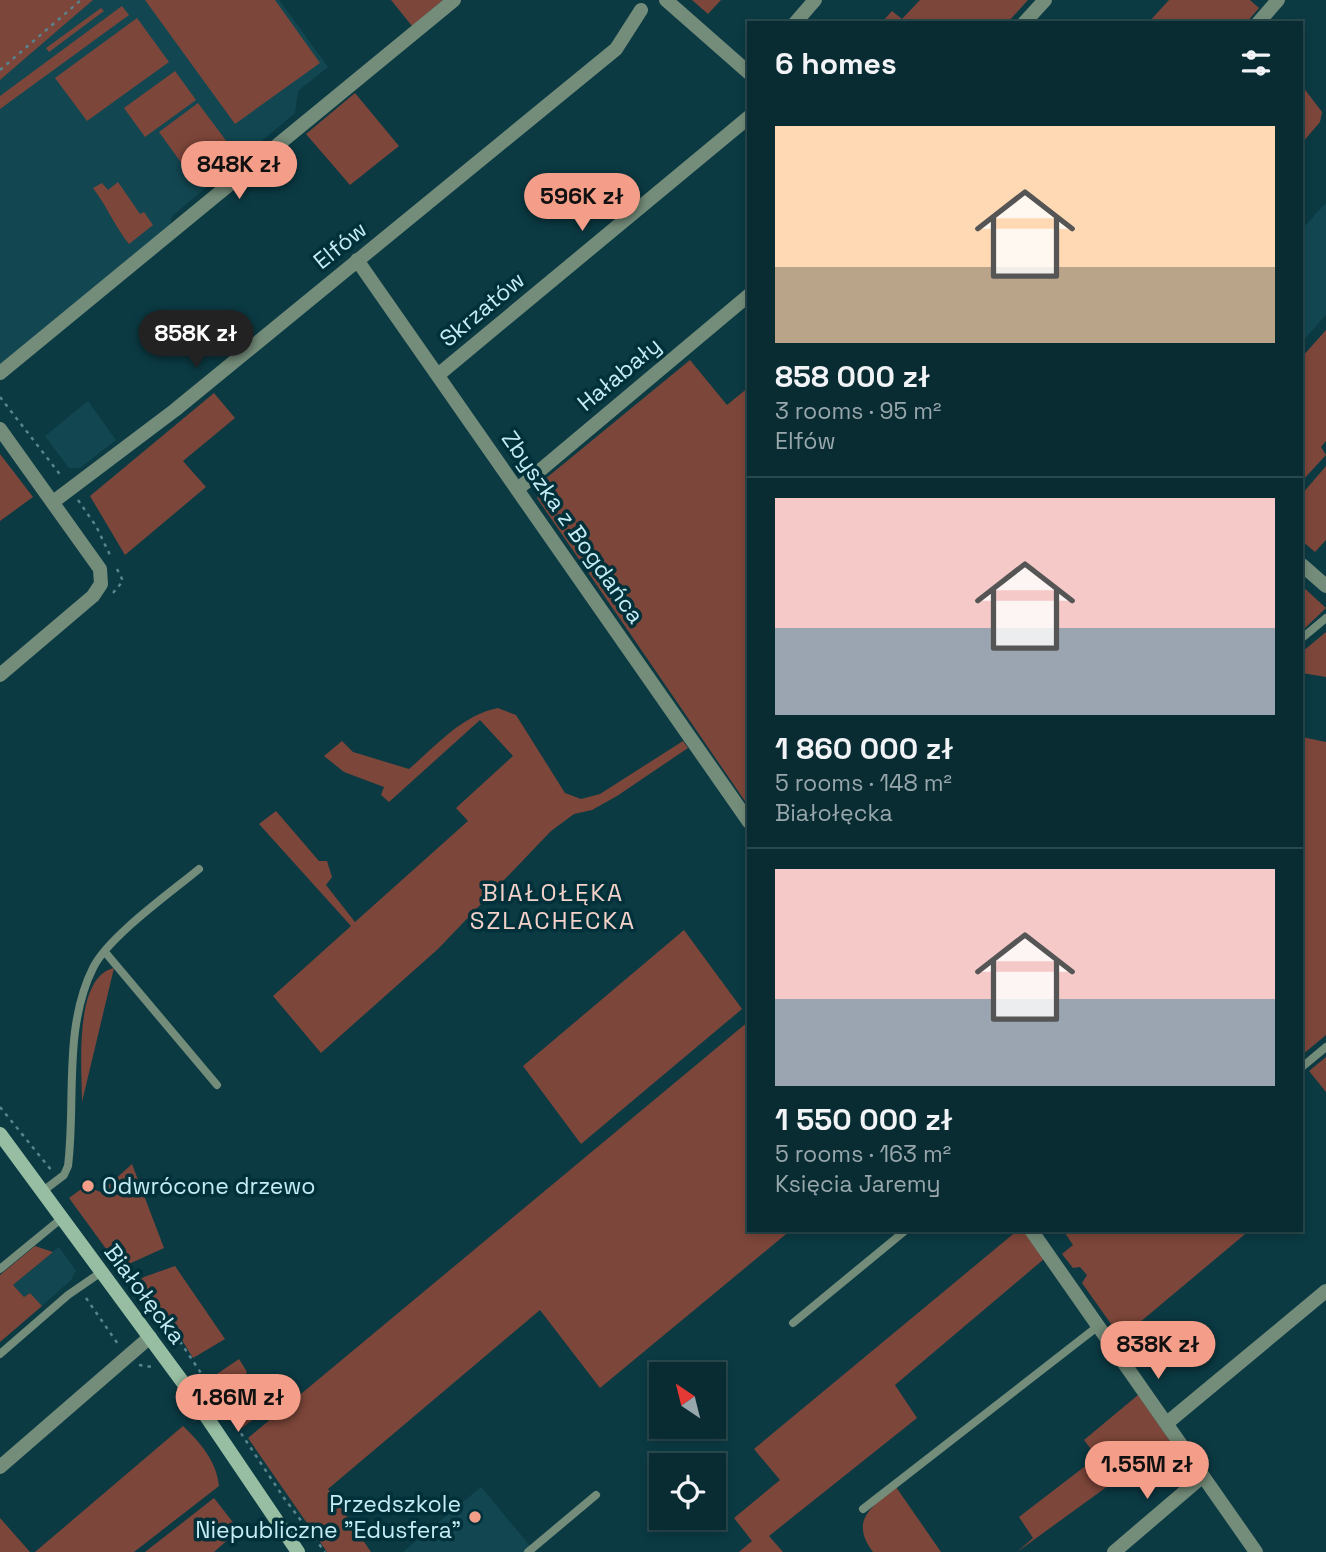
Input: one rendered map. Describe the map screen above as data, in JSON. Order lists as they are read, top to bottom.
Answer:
{
  "streets": {
    "street": [
      "Elfów",
      "Skrzatów",
      "Hałabały",
      "Zbyszka z Bogdańca",
      "Białołęcka"
    ]
  },
  "crossings": [
    ["Elfów", "Zbyszka z Bogdańca"],
    ["Skrzatów", "Zbyszka z Bogdańca"],
    ["Hałabały", "Zbyszka z Bogdańca"]
  ],
  "districts": ["BIAŁOŁĘKA SZLACHECKA"],
  "places": ["Odwrócone drzewo", "Przedszkole Niepubliczne \"Edusfera\""],
  "north": "top left",
  "page": {
    "heading": "6 homes",
    "list": [
      {
        "name": "858 000 zł",
        "note": "3 rooms · 95 m² · Elfów"
      },
      {
        "name": "1 860 000 zł",
        "note": "5 rooms · 148 m² · Białołęcka"
      },
      {
        "name": "1 550 000 zł",
        "note": "5 rooms · 163 m² · Księcia Jaremy"
      }
    ],
    "price": [
      "848K zł",
      "596K zł",
      "858K zł",
      "838K zł",
      "1.86M zł",
      "1.55M zł"
    ]
  }
}
